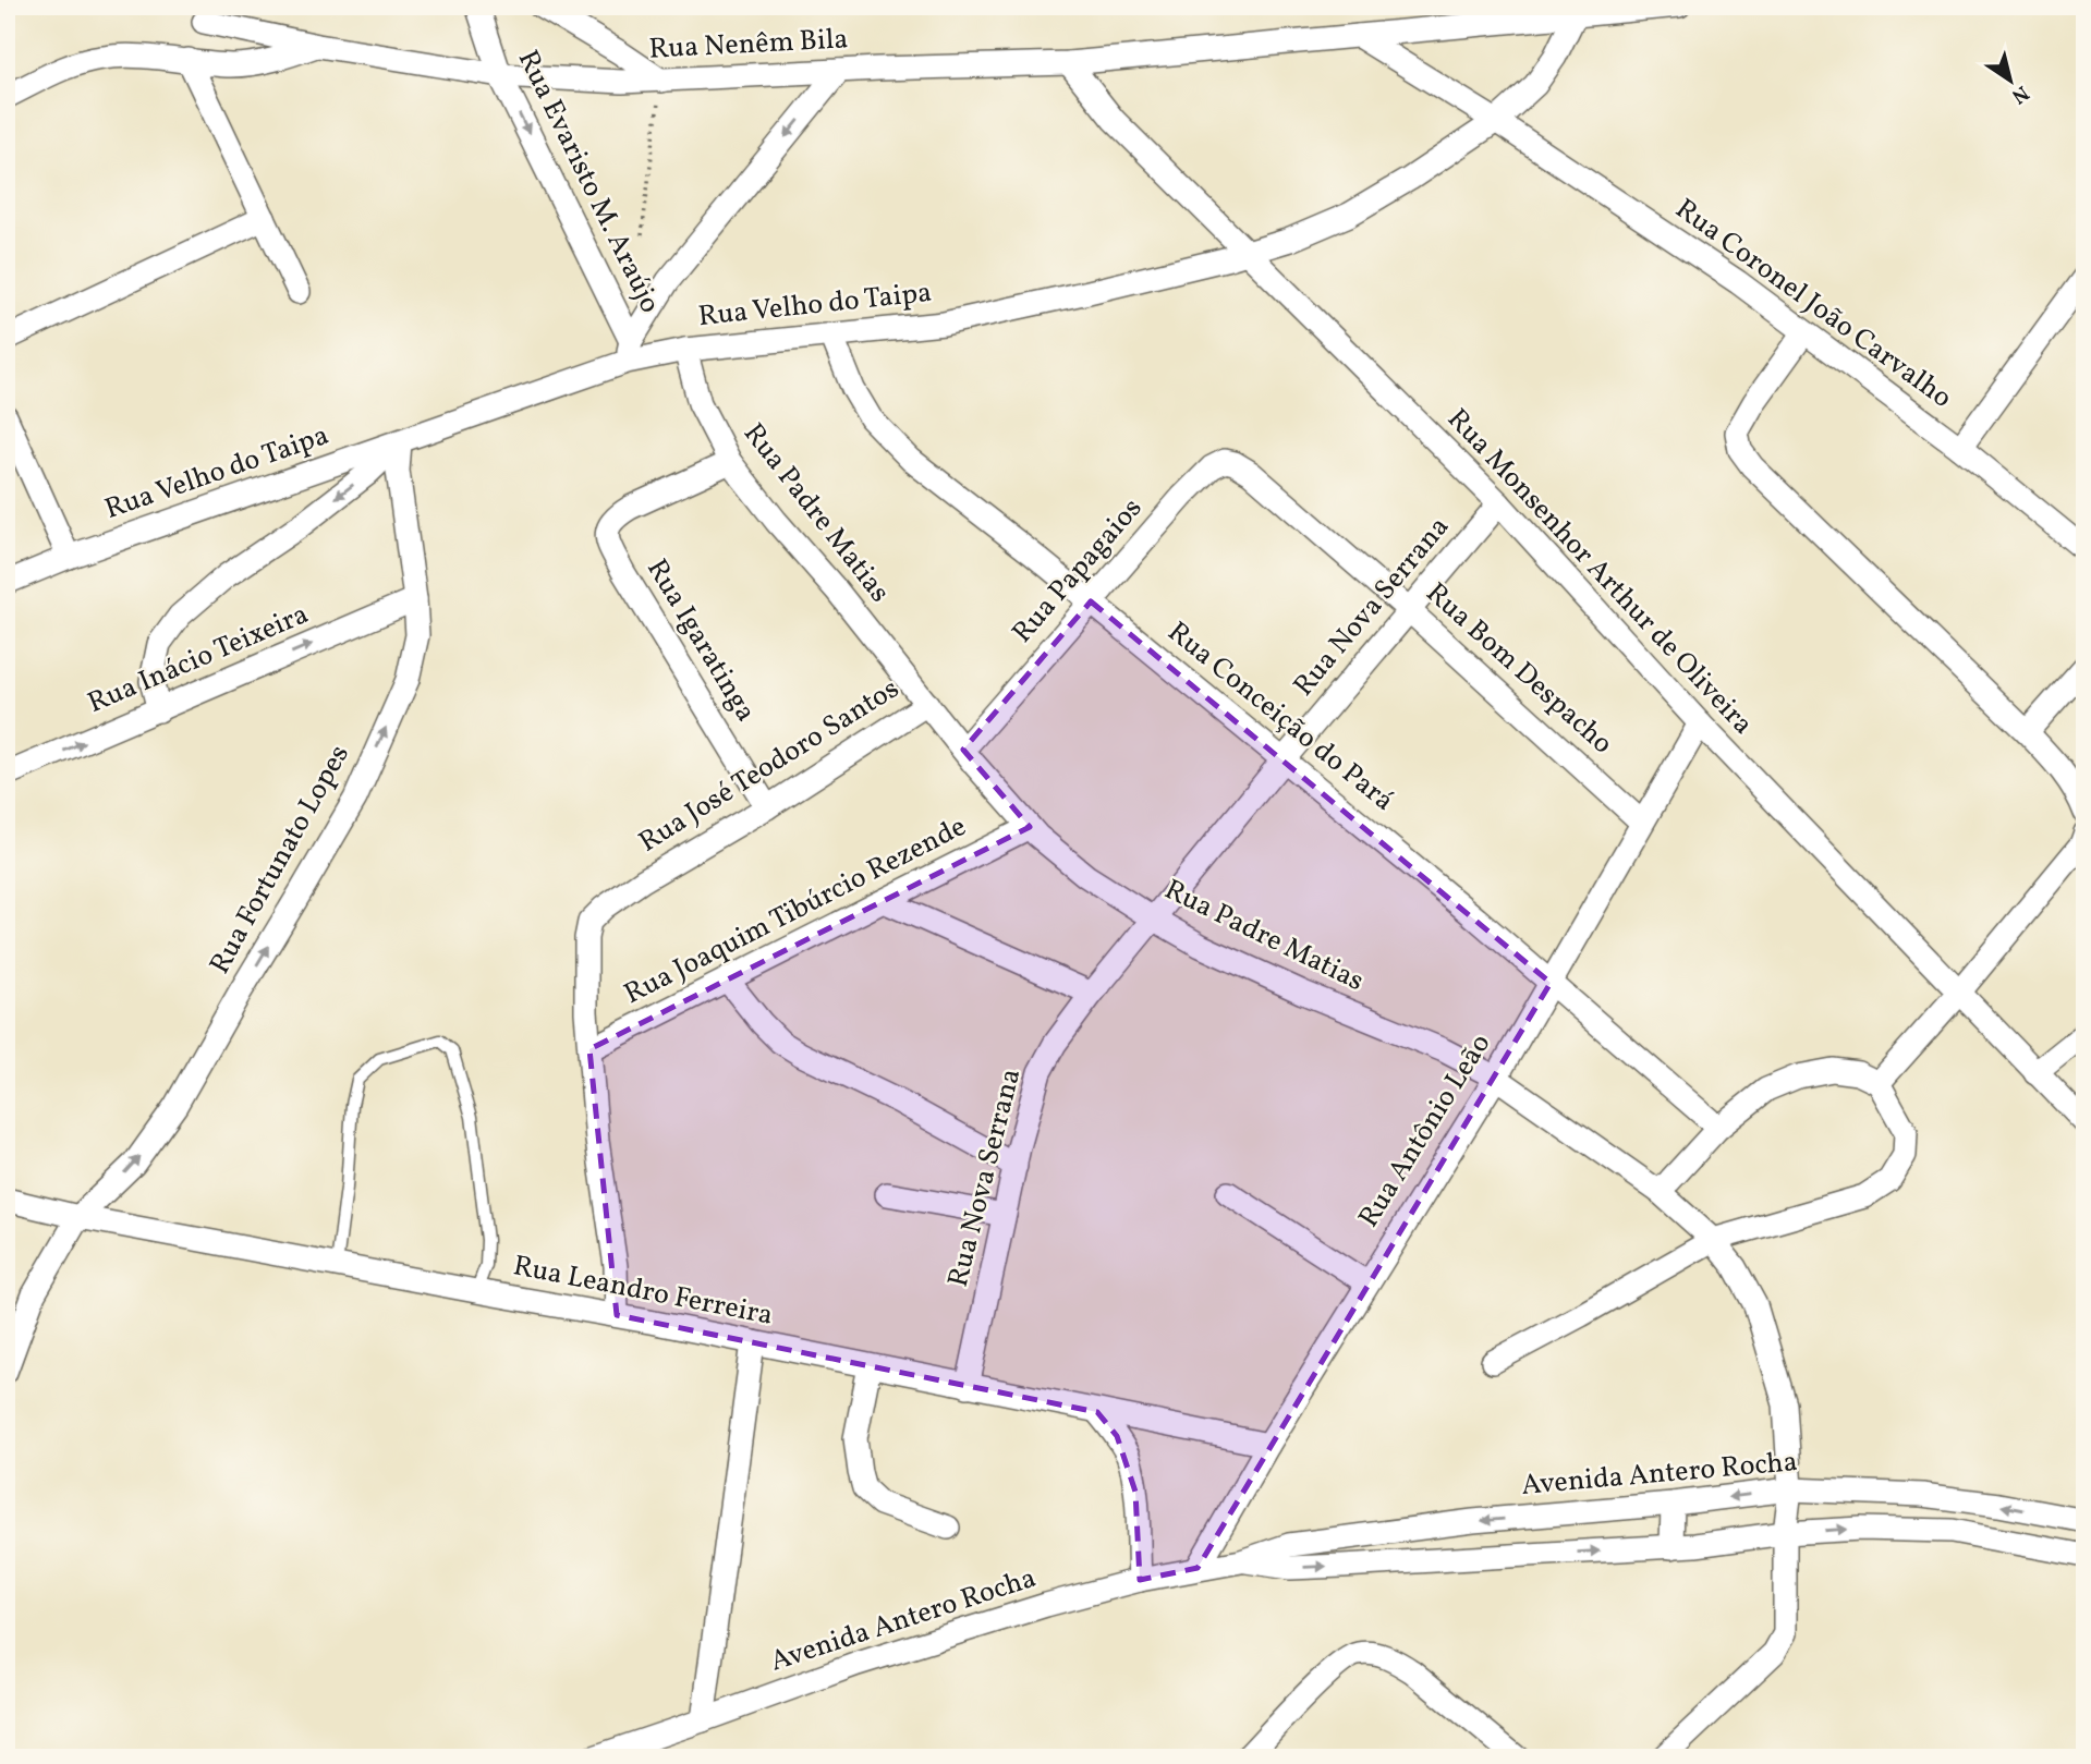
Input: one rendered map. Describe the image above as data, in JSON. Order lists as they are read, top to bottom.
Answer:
{
  "streets": {
    "street": [
      "Rua Nenêm Bila",
      "Rua Evaristo M. Araújo",
      "Rua Coronel João Carvalho",
      "Rua Velho do Taipa",
      "Rua Padre Matias",
      "Rua Papagaios",
      "Rua Monsenhor Arthur de Oliveira",
      "Rua Nova Serrana",
      "Rua Igaratinga",
      "Rua Inácio Teixeira",
      "Rua Bom Despacho",
      "Rua Conceição do Pará",
      "Rua José Teodoro Santos",
      "Rua Fortunato Lopes",
      "Rua Joaquim Tibúrcio Rezende",
      "Rua Antônio Leão",
      "Rua Leandro Ferreira",
      "Avenida Antero Rocha"
    ]
  },
  "crossings": [
    ["Rua Nenêm Bila", "Rua Evaristo M. Araújo"],
    ["Rua Nenêm Bila", "Rua Coronel João Carvalho"],
    ["Rua Nenêm Bila", "Rua Velho do Taipa"],
    ["Rua Nenêm Bila", "Rua Monsenhor Arthur de Oliveira"],
    ["Rua Evaristo M. Araújo", "Rua Velho do Taipa"],
    ["Rua Coronel João Carvalho", "Rua Velho do Taipa"],
    ["Rua Velho do Taipa", "Rua Padre Matias"],
    ["Rua Velho do Taipa", "Rua Monsenhor Arthur de Oliveira"],
    ["Rua Velho do Taipa", "Rua Conceição do Pará"],
    ["Rua Velho do Taipa", "Rua Fortunato Lopes"],
    ["Rua Padre Matias", "Rua Papagaios"],
    ["Rua Padre Matias", "Rua Nova Serrana"],
    ["Rua Padre Matias", "Rua Igaratinga"],
    ["Rua Padre Matias", "Rua José Teodoro Santos"],
    ["Rua Padre Matias", "Rua Joaquim Tibúrcio Rezende"],
    ["Rua Padre Matias", "Rua Antônio Leão"],
    ["Rua Padre Matias", "Avenida Antero Rocha"],
    ["Rua Papagaios", "Rua Bom Despacho"],
    ["Rua Papagaios", "Rua Conceição do Pará"],
    ["Rua Monsenhor Arthur de Oliveira", "Rua Nova Serrana"],
    ["Rua Monsenhor Arthur de Oliveira", "Rua Antônio Leão"],
    ["Rua Nova Serrana", "Rua Bom Despacho"],
    ["Rua Nova Serrana", "Rua Conceição do Pará"],
    ["Rua Nova Serrana", "Rua Leandro Ferreira"],
    ["Rua Igaratinga", "Rua José Teodoro Santos"],
    ["Rua Inácio Teixeira", "Rua Fortunato Lopes"],
    ["Rua Bom Despacho", "Rua Antônio Leão"],
    ["Rua Conceição do Pará", "Rua Antônio Leão"],
    ["Rua José Teodoro Santos", "Rua Joaquim Tibúrcio Rezende"],
    ["Rua Fortunato Lopes", "Rua Leandro Ferreira"],
    ["Rua Antônio Leão", "Rua Leandro Ferreira"],
    ["Rua Antônio Leão", "Avenida Antero Rocha"]
  ],
  "one_way": ["Rua Evaristo M. Araújo", "Rua Inácio Teixeira", "Rua Fortunato Lopes"],
  "north": "bottom right"
}
